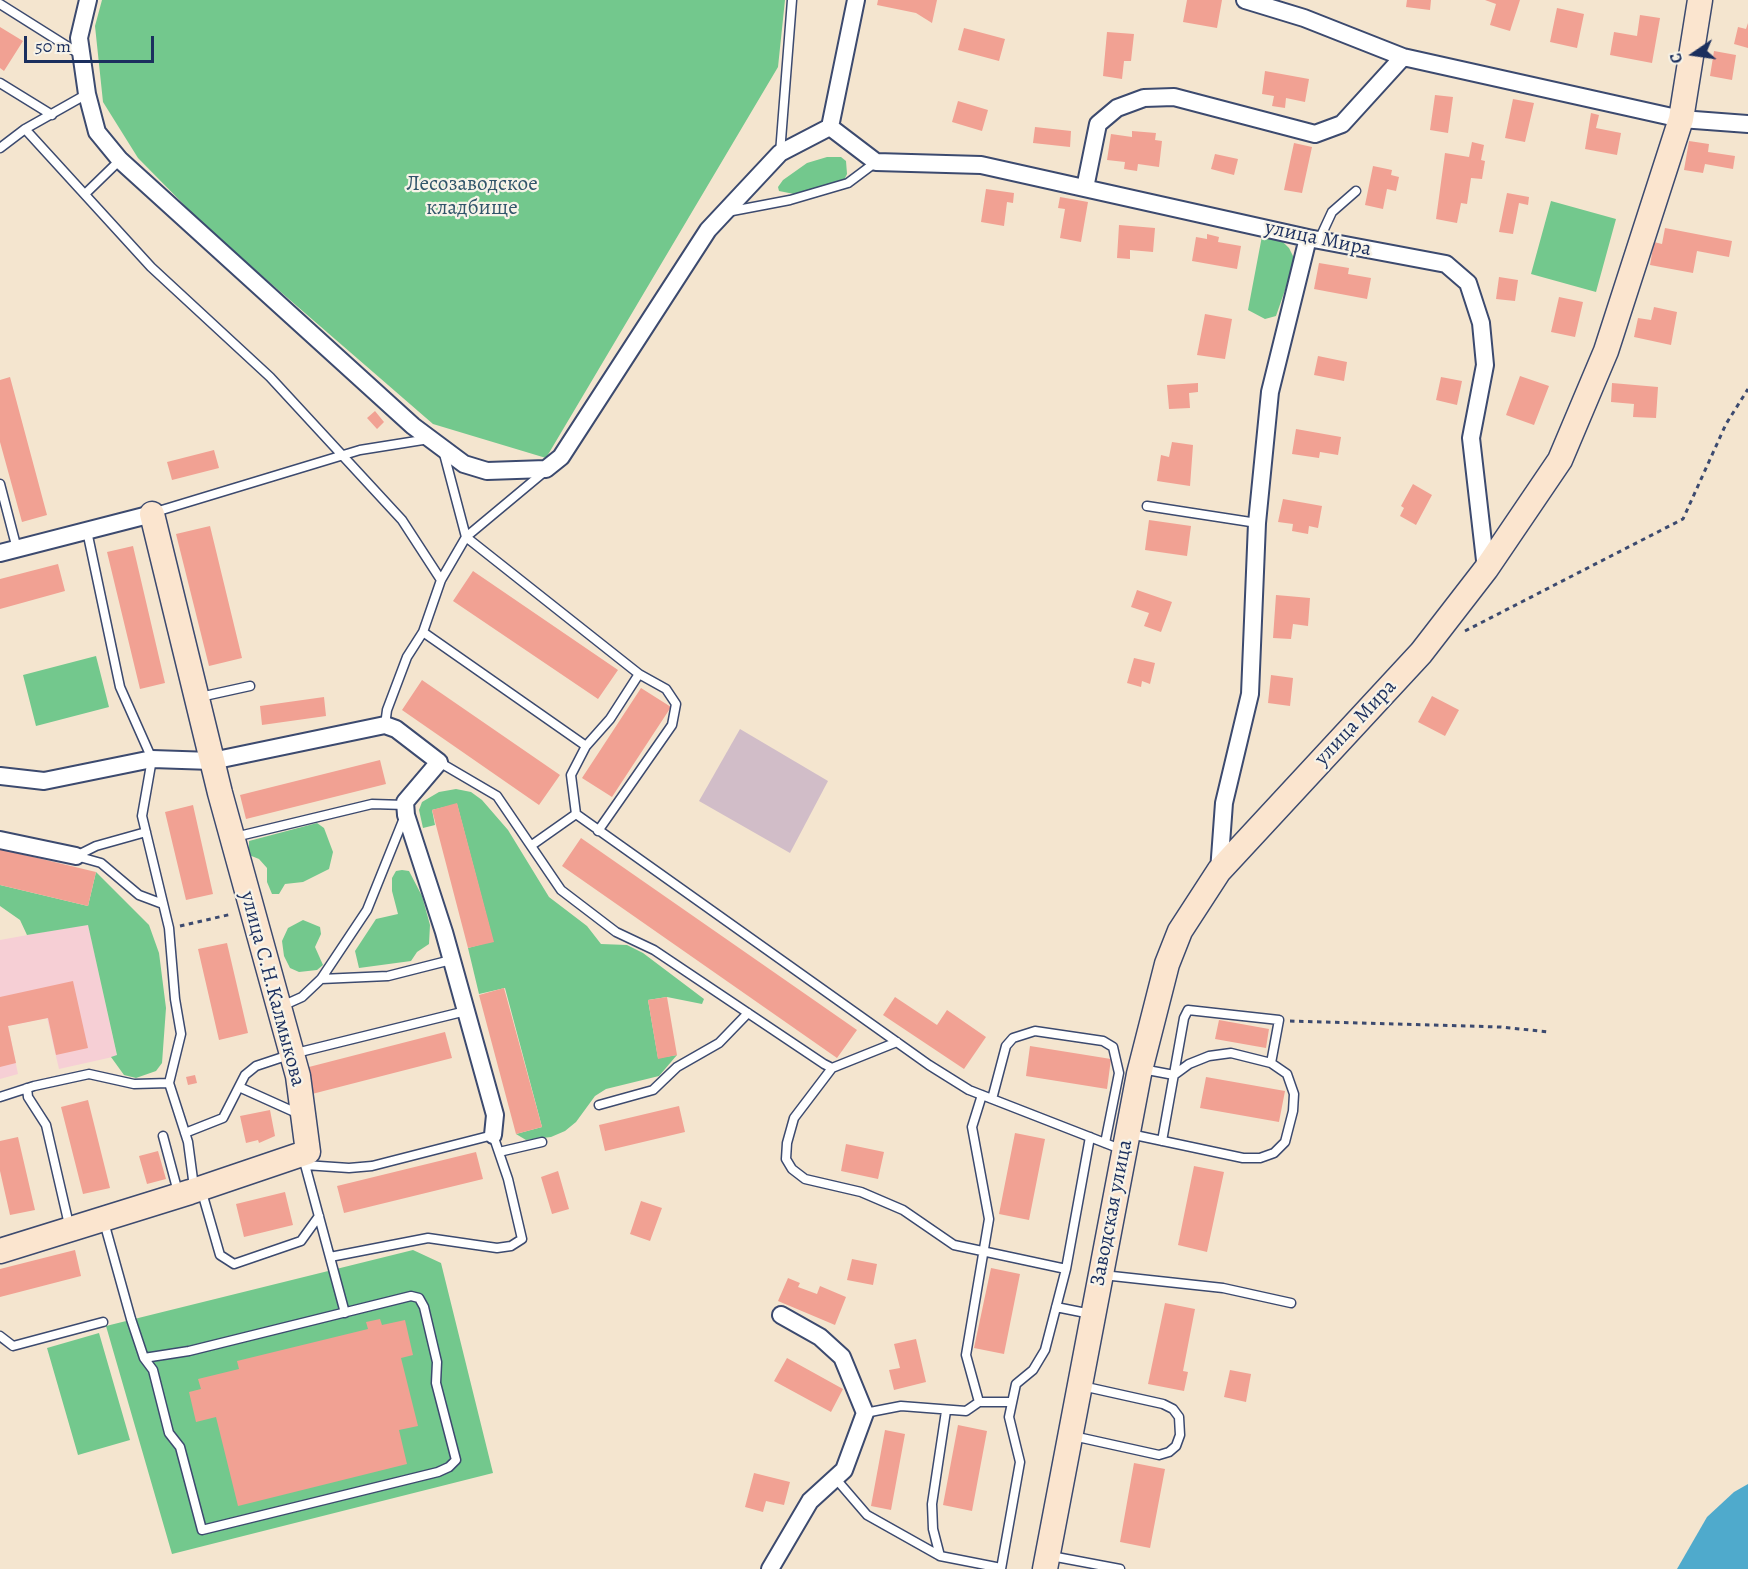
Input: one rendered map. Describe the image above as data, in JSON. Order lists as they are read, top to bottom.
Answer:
{
  "streets": {
    "street": ["улица Мира", "улица С.Н.Калмыкова", "Заводская улица"]
  },
  "crossings": [
    ["улица Мира", "Заводская улица"]
  ],
  "parks": ["Лесозаводское кладбище"],
  "scale_bar": "50 m",
  "north": "left"
}
